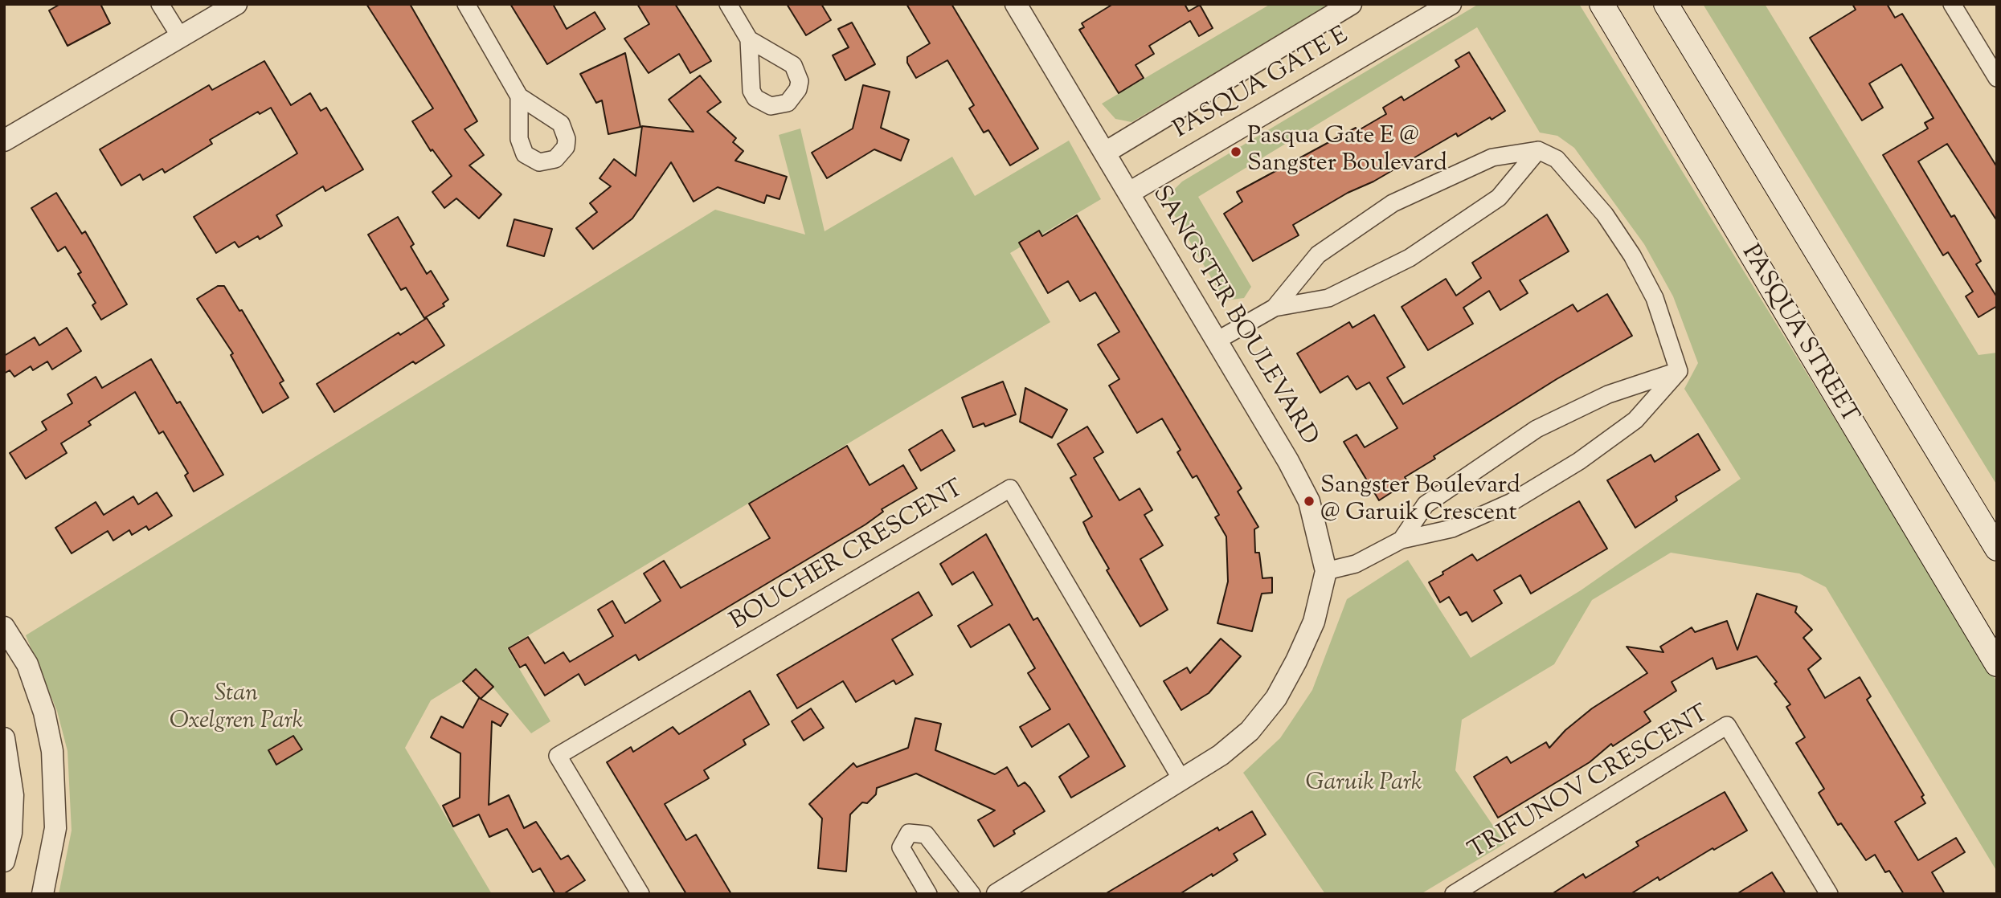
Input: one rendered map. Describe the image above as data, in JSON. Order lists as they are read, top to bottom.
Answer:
{
  "streets": {
    "main road": ["PASQUA STREET"],
    "street": [
      "PASQUA GATE E",
      "SANGSTER BOULEVARD",
      "BOUCHER CRESCENT",
      "TRIFUNOV CRESCENT"
    ]
  },
  "crossings": [
    ["PASQUA GATE E", "SANGSTER BOULEVARD"],
    ["SANGSTER BOULEVARD", "BOUCHER CRESCENT"]
  ],
  "parks": ["Stan Oxelgren Park", "Garuik Park"],
  "places": ["Pasqua Gate E @ Sangster Boulevard", "Sangster Boulevard @ Garuik Crescent"]
}
